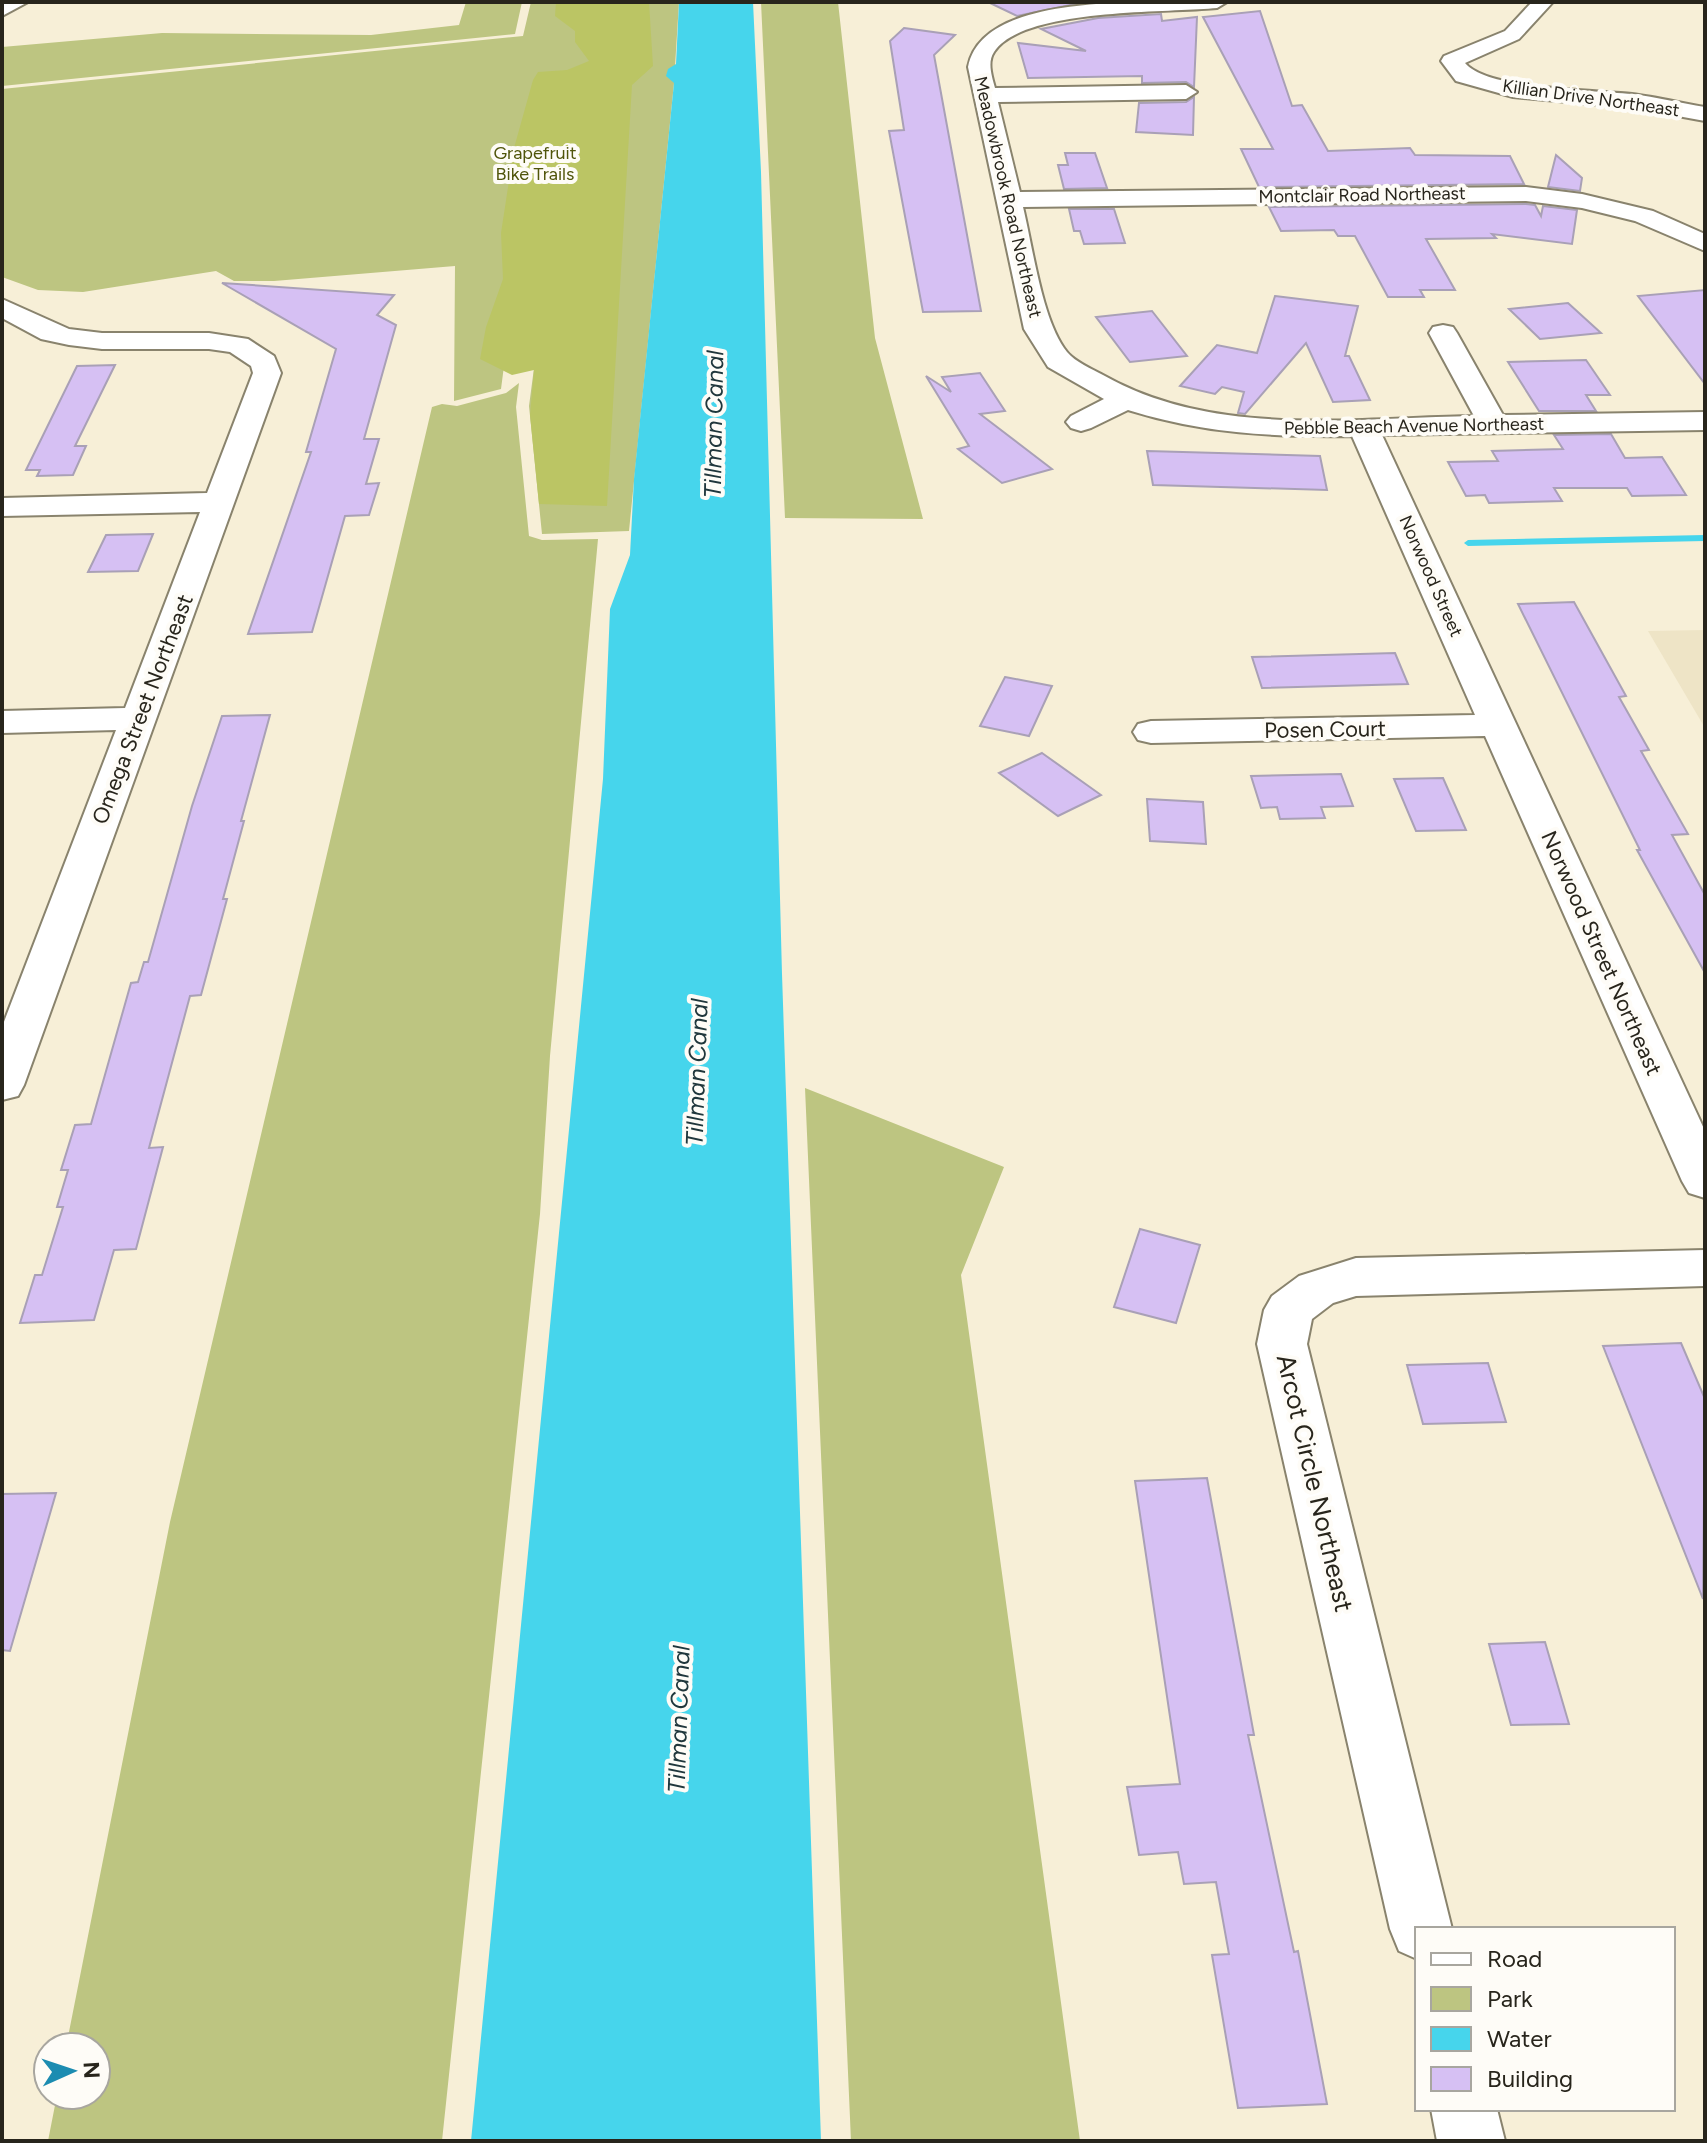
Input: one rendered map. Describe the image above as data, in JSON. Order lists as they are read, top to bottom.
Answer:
{
  "streets": {
    "street": [
      "Killian Drive Northeast",
      "Montclair Road Northeast",
      "Meadowbrook Road Northeast",
      "Pebble Beach Avenue Northeast",
      "Norwood Street",
      "Omega Street Northeast",
      "Posen Court",
      "Norwood Street Northeast",
      "Arcot Circle Northeast"
    ]
  },
  "crossings": [
    ["Montclair Road Northeast", "Meadowbrook Road Northeast"],
    ["Meadowbrook Road Northeast", "Pebble Beach Avenue Northeast"],
    ["Pebble Beach Avenue Northeast", "Norwood Street"],
    ["Norwood Street", "Posen Court"],
    ["Norwood Street", "Norwood Street Northeast"],
    ["Posen Court", "Norwood Street Northeast"]
  ],
  "water": ["Tillman Canal"],
  "parks": ["Grapefruit Bike Trails"],
  "legend": [
    "Road",
    "Park",
    "Water",
    "Building"
  ],
  "north": "right"
}
